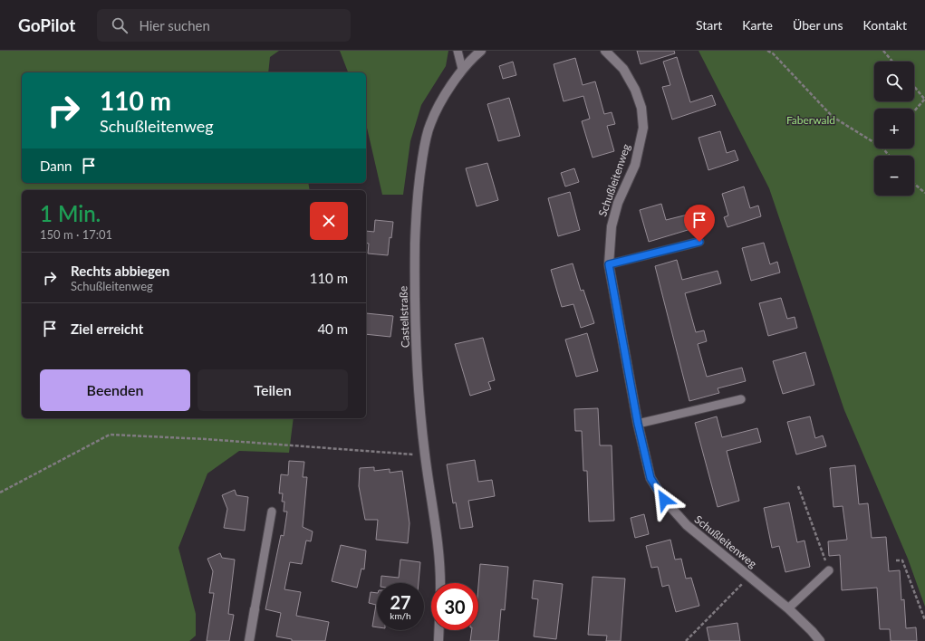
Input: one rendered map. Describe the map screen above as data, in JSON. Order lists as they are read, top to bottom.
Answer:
{
  "streets": {
    "street": ["Schußleitenweg", "Castellstraße"]
  },
  "parks": ["Faberwald"],
  "page": {
    "header": "GoPilot",
    "search": "Hier suchen",
    "nav": [
      "Start",
      "Karte",
      "Über uns",
      "Kontakt"
    ],
    "map_buttons": ["+", "−"],
    "turn": ["110 m", "Schußleitenweg"],
    "then": "Dann",
    "heading": ["1 Min.", "150 m · 17:01"],
    "list": [
      {
        "name": "Rechts abbiegen",
        "note": "Schußleitenweg",
        "value": "110 m"
      },
      {
        "name": "Ziel erreicht",
        "value": "40 m"
      }
    ],
    "buttons": ["Beenden", "Teilen"],
    "speed": "27 km/h",
    "limit": "30"
  }
}
